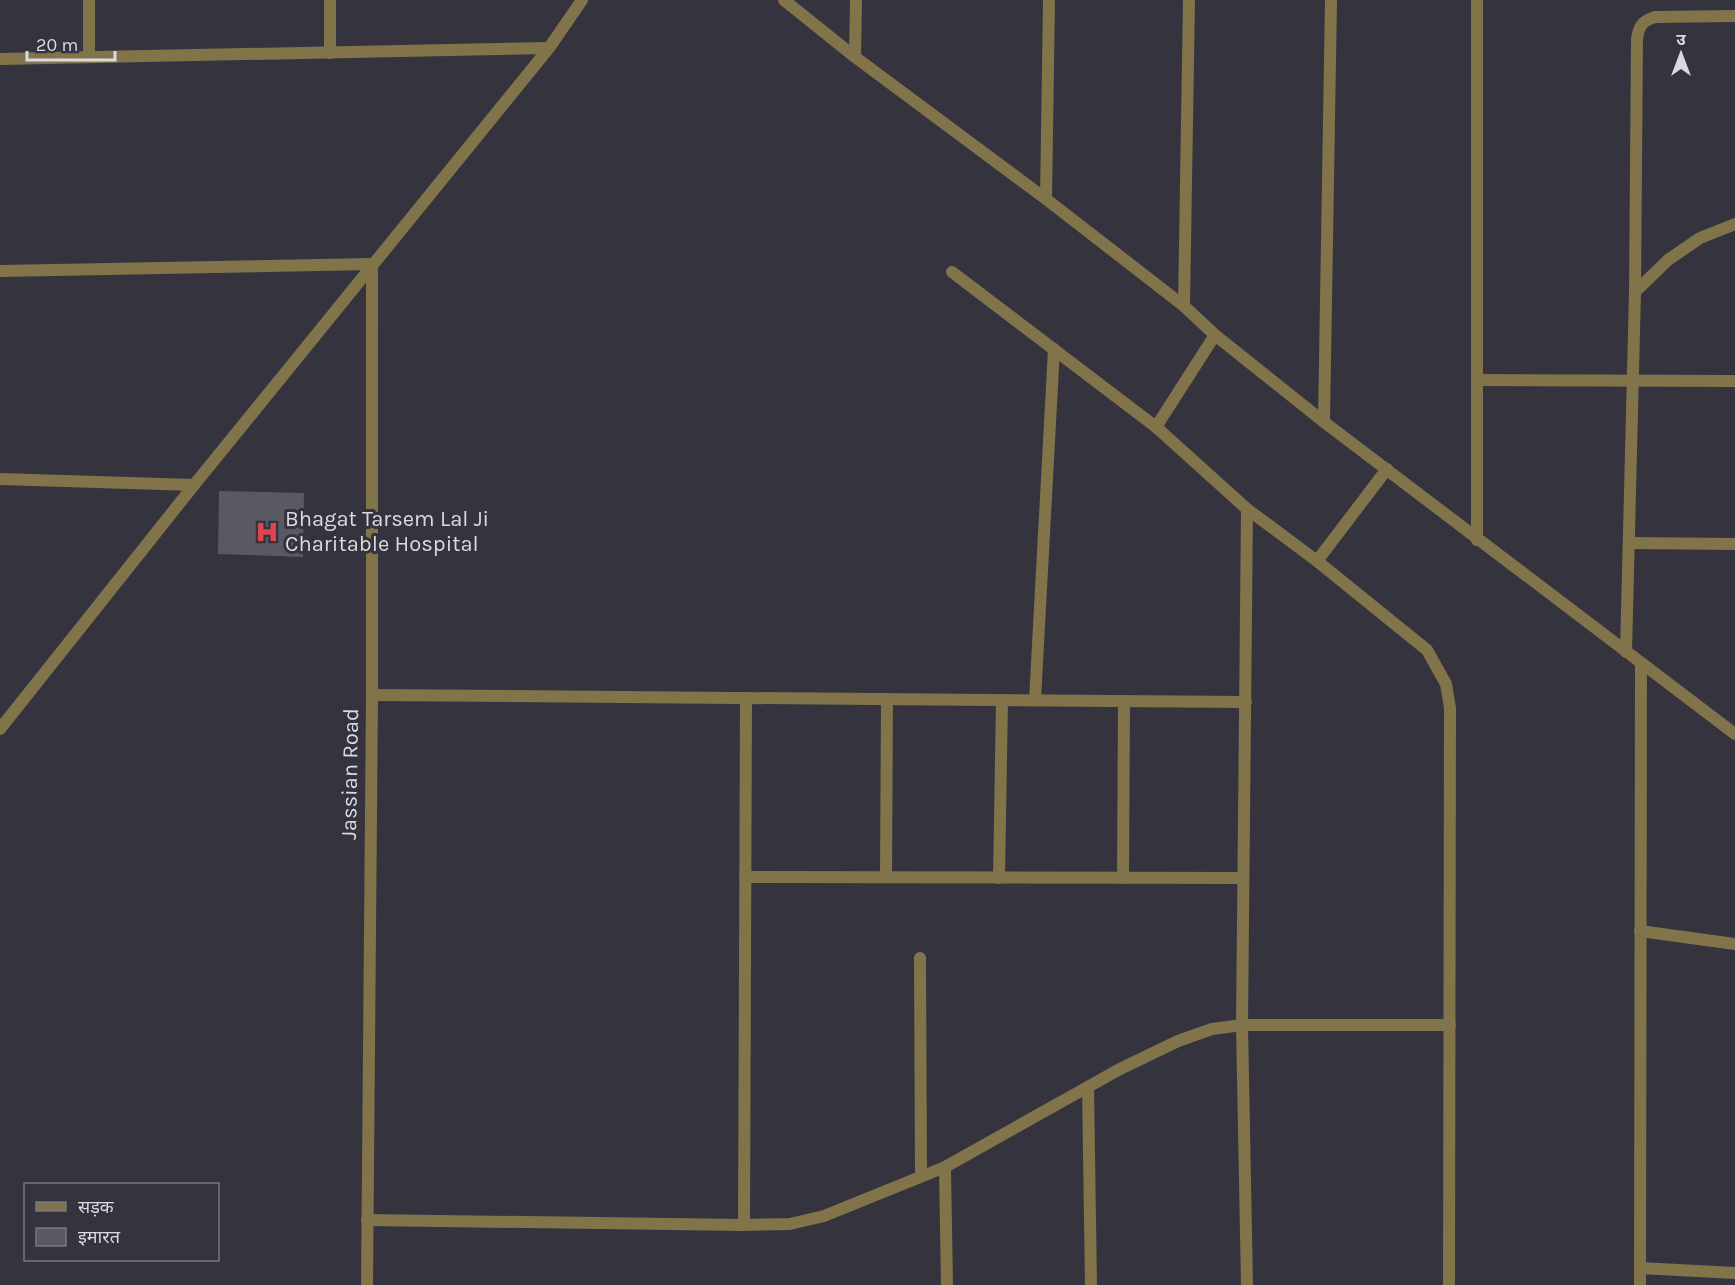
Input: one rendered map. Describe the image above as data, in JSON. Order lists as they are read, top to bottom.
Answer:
{
  "streets": {
    "street": ["Jassian Road"]
  },
  "places": {
    "hospital": ["Bhagat Tarsem Lal Ji Charitable Hospital"]
  },
  "legend": ["सड़क", "इमारत"],
  "scale_bar": "20 m",
  "north": "top"
}
